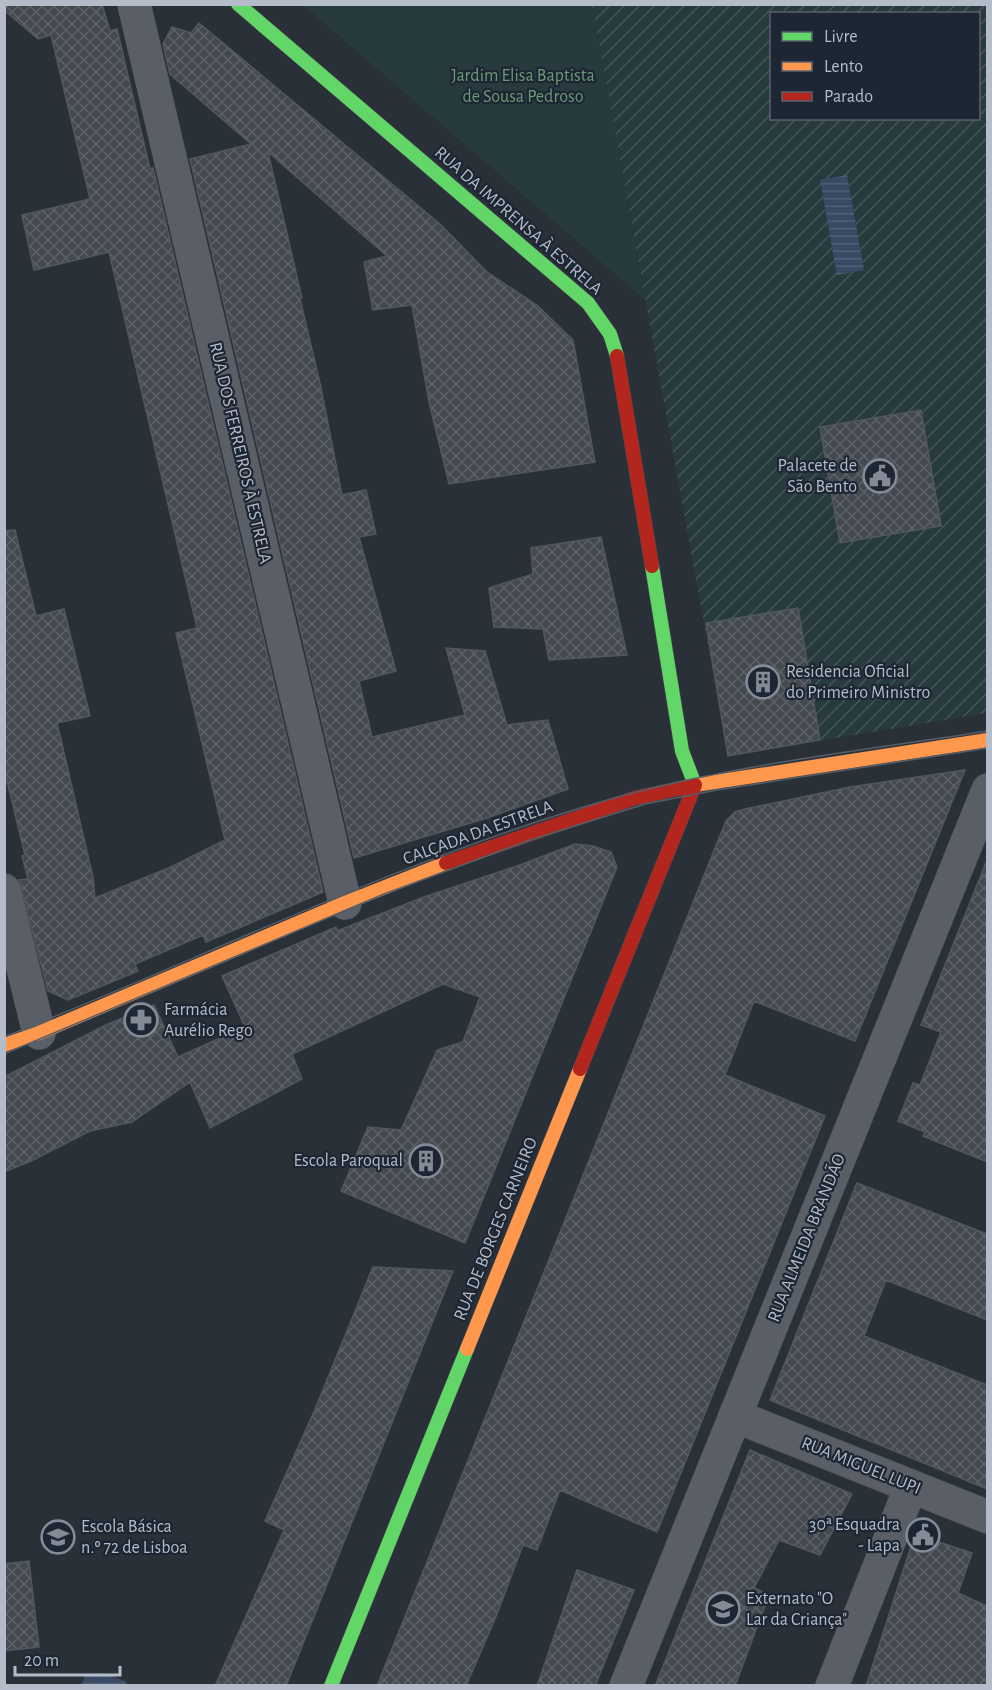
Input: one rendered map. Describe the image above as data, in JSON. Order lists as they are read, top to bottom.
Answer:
{
  "streets": {
    "street": [
      "RUA DA IMPRENSA À ESTRELA",
      "RUA DOS FERREIROS À ESTRELA",
      "CALÇADA DA ESTRELA",
      "RUA DE BORGES CARNEIRO",
      "RUA ALMEIDA BRANDÃO",
      "RUA MIGUEL LUPI"
    ]
  },
  "crossings": [
    ["RUA DA IMPRENSA À ESTRELA", "CALÇADA DA ESTRELA"],
    ["RUA DA IMPRENSA À ESTRELA", "RUA DE BORGES CARNEIRO"],
    ["RUA DOS FERREIROS À ESTRELA", "CALÇADA DA ESTRELA"],
    ["CALÇADA DA ESTRELA", "RUA DE BORGES CARNEIRO"],
    ["RUA ALMEIDA BRANDÃO", "RUA MIGUEL LUPI"]
  ],
  "parks": ["Jardim Elisa Baptista de Sousa Pedroso"],
  "places": {
    "public building": ["Palacete de São Bento", "30ª Esquadra - Lapa"],
    "building": ["Residencia Oficial do Primeiro Ministro", "Escola Paroqual"],
    "pharmacy": ["Farmácia Aurélio Rego"],
    "school or university": ["Escola Básica n.º 72 de Lisboa", "Externato \"O Lar da Criança\""]
  },
  "legend": ["Livre", "Lento", "Parado"],
  "scale_bar": "20 m"
}
